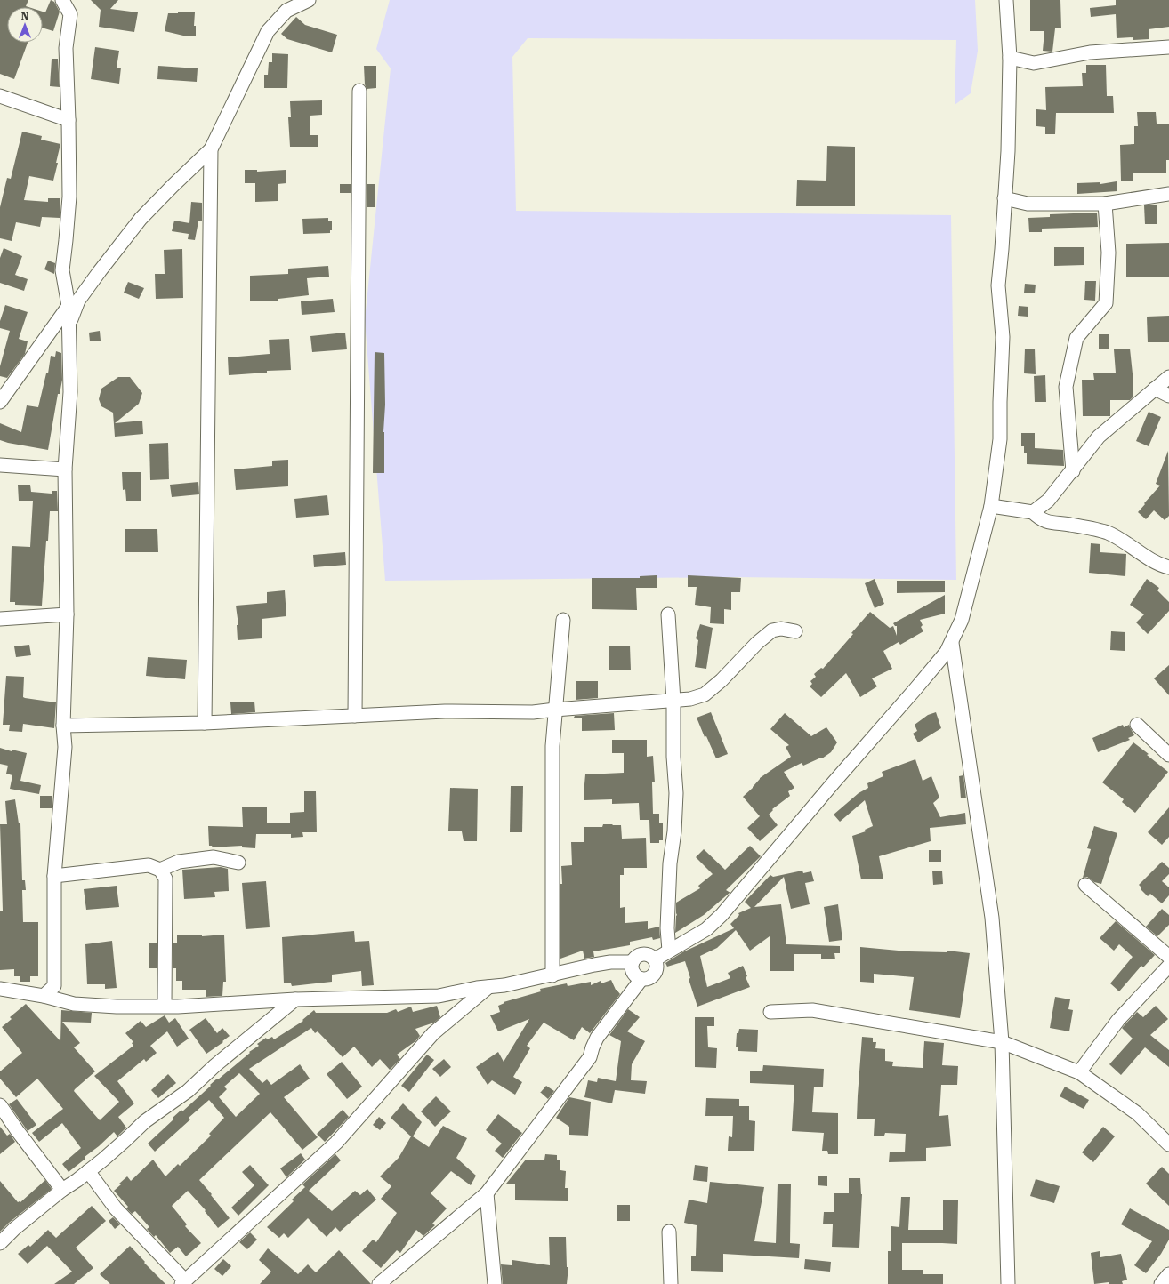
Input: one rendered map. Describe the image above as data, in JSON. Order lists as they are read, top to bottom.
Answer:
{
  "north": "top"
}
